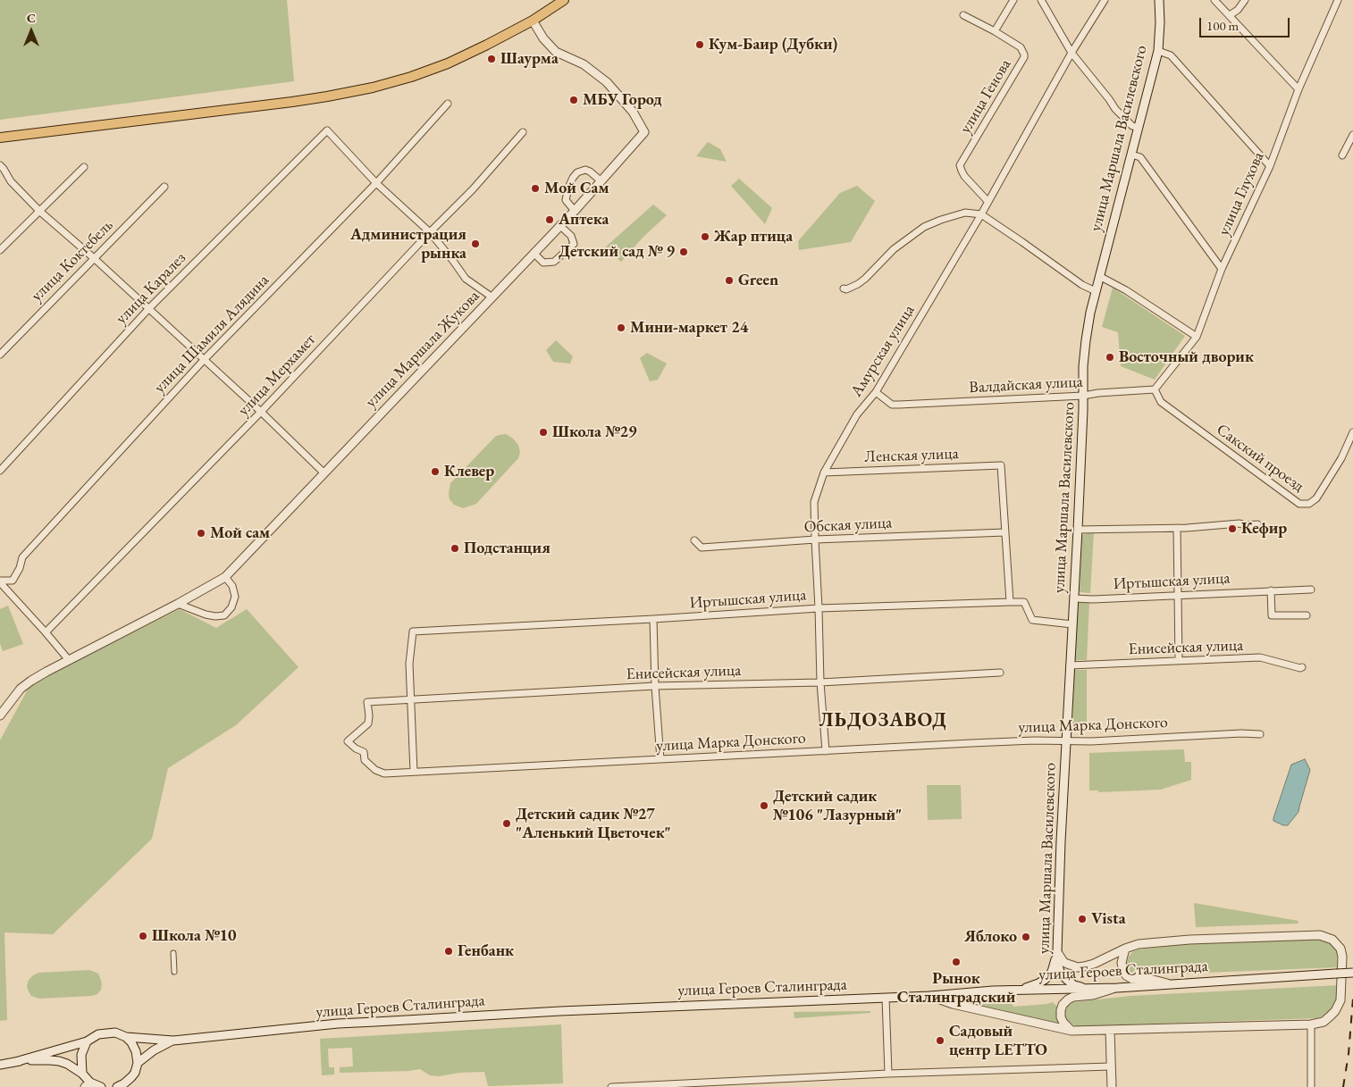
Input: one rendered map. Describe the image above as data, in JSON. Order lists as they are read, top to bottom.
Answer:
{
  "streets": {
    "main road": ["улица Маршала Василевского", "улица Маршала Жукова", "улица Героев Сталинграда"],
    "street": [
      "улица Генова",
      "улица Глухова",
      "улица Коктебель",
      "улица Каралез",
      "улица Шамиля Алядина",
      "Амурская улица",
      "улица Мерхамет",
      "Валдайская улица",
      "Ленская улица",
      "Сакский проезд",
      "Обская улица",
      "Иртышская улица",
      "Енисейская улица",
      "улица Марка Донского"
    ]
  },
  "crossings": [
    ["улица Генова", "Амурская улица"],
    ["улица Маршала Василевского", "Валдайская улица"],
    ["улица Маршала Василевского", "Иртышская улица"],
    ["улица Маршала Василевского", "Енисейская улица"],
    ["улица Маршала Василевского", "улица Марка Донского"],
    ["улица Маршала Василевского", "улица Героев Сталинграда"],
    ["улица Глухова", "Валдайская улица"],
    ["улица Глухова", "Сакский проезд"],
    ["улица Каралез", "улица Шамиля Алядина"],
    ["Амурская улица", "Валдайская улица"],
    ["Амурская улица", "Ленская улица"],
    ["Амурская улица", "Обская улица"],
    ["Амурская улица", "Иртышская улица"],
    ["Амурская улица", "Енисейская улица"],
    ["Амурская улица", "улица Марка Донского"],
    ["Валдайская улица", "Сакский проезд"],
    ["Ленская улица", "Обская улица"],
    ["Иртышская улица", "Енисейская улица"],
    ["Енисейская улица", "улица Марка Донского"]
  ],
  "districts": ["ЛЬДОЗАВОД"],
  "places": [
    "Кум-Баир (Дубки)",
    "Шаурма",
    "МБУ Город",
    "Мой Сам",
    "Аптека",
    "Жар птица",
    "Администрация рынка",
    "Детский сад № 9",
    "Green",
    "Мини-маркет 24",
    "Восточный дворик",
    "Школа №29",
    "Клевер",
    "Кефир",
    "Мой сам",
    "Подстанция",
    "Детский садик №106 \"Лазурный\"",
    "Детский садик №27 \"Аленький Цветочек\"",
    "Vista",
    "Школа №10",
    "Яблоко",
    "Генбанк",
    "Рынок Сталинградский",
    "Садовый центр LETTO"
  ],
  "scale_bar": "100 m",
  "north": "top"
}
